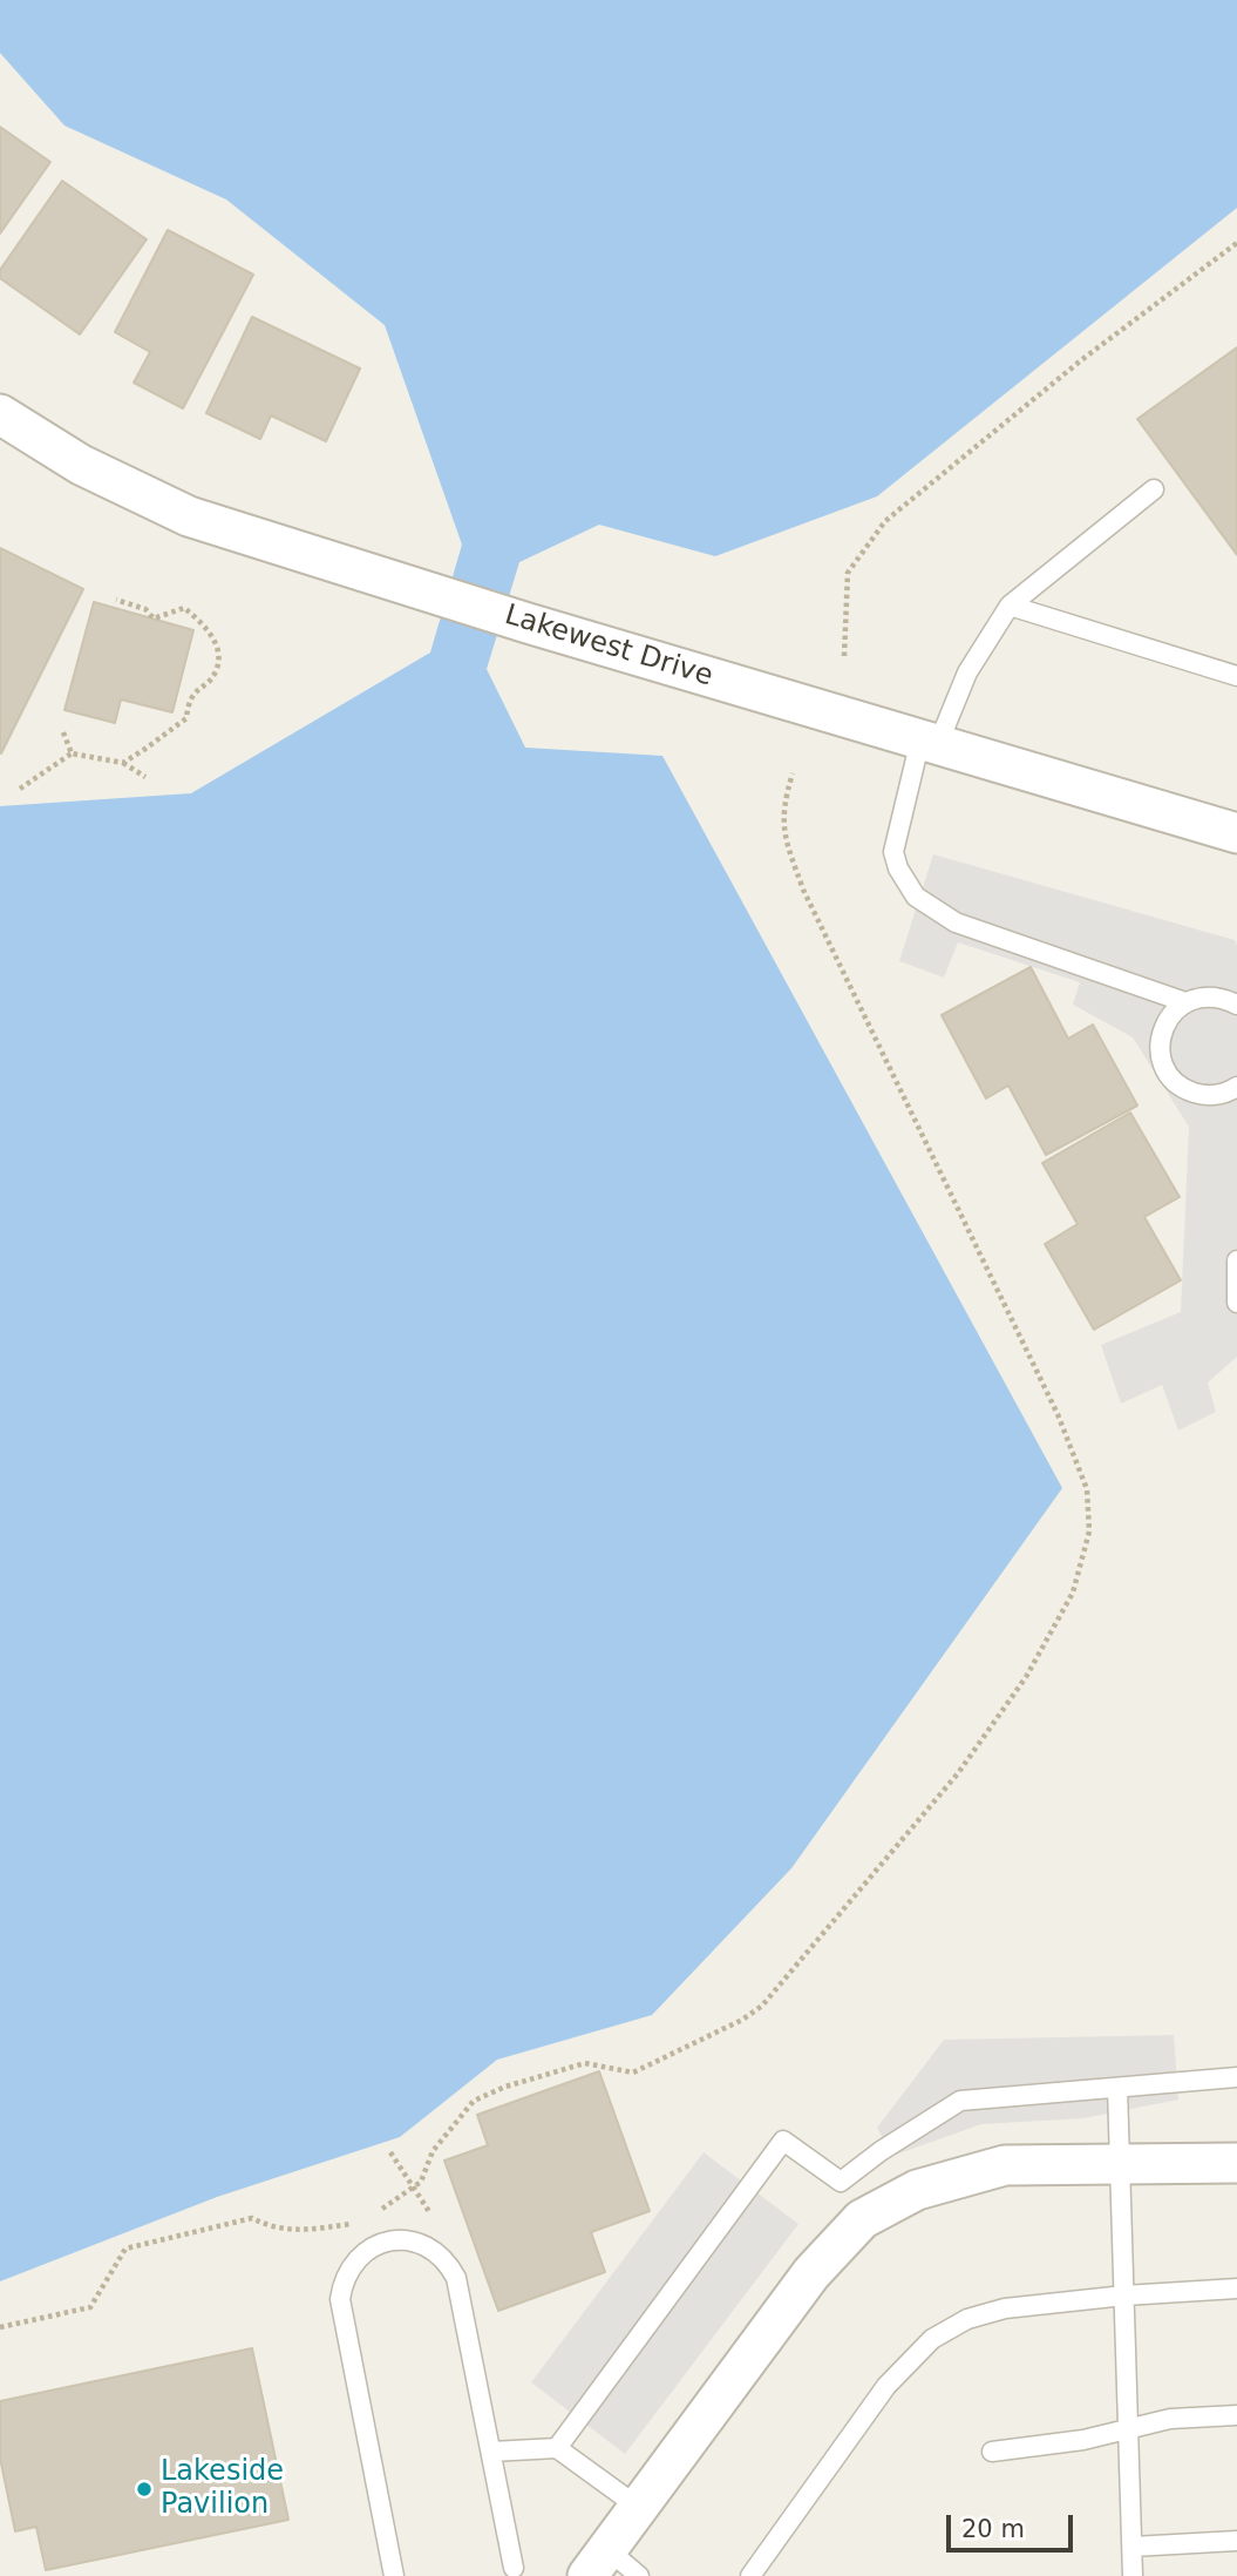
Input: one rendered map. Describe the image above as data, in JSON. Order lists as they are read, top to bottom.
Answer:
{
  "streets": {
    "street": ["Lakewest Drive"]
  },
  "places": ["Lakeside Pavilion"],
  "scale_bar": "20 m"
}
